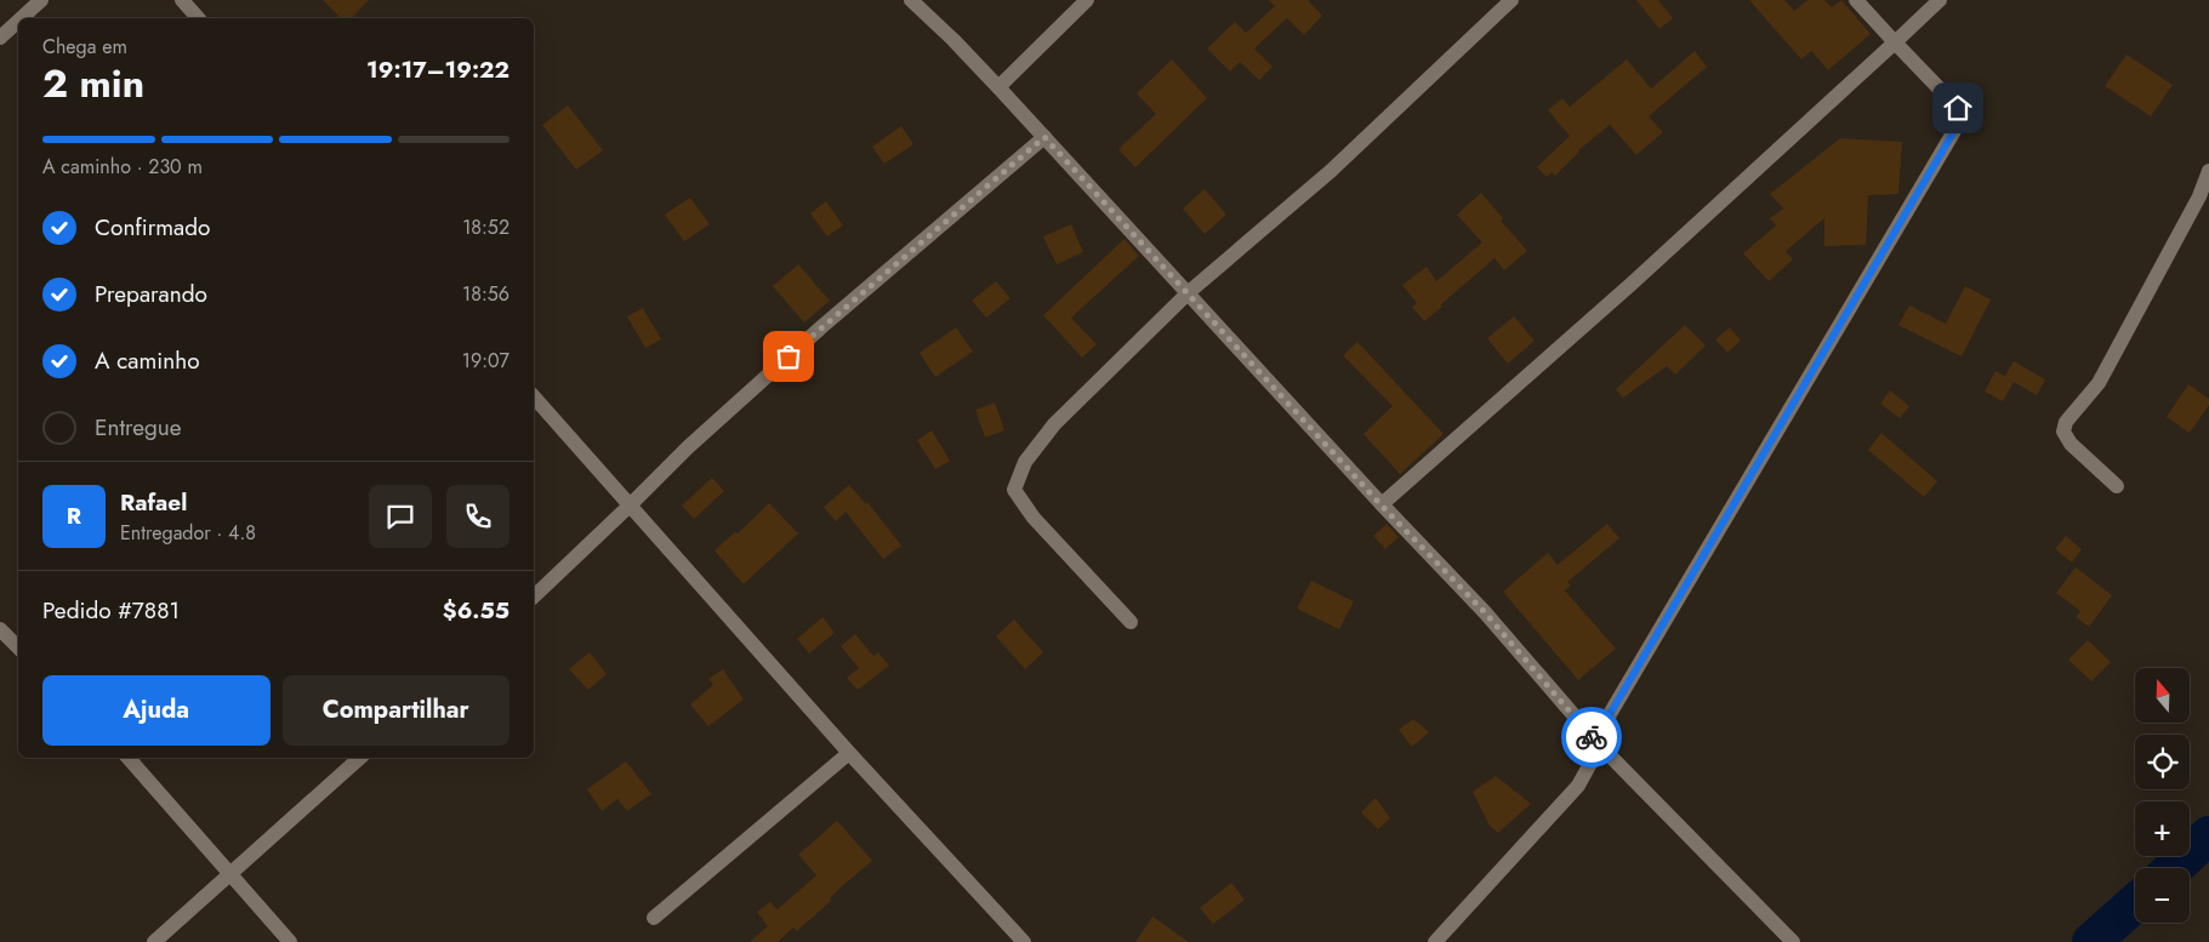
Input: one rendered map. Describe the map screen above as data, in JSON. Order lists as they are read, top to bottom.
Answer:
{
  "north": "top",
  "page": {
    "heading": ["2 min", "Chega em", "19:17–19:22"],
    "panel": [
      "Rafael",
      "Entregador · 4.8",
      "Pedido #7881",
      "$6.55"
    ],
    "bar": "A caminho · 230 m",
    "list": [
      ["Confirmado", "18:52"],
      ["Preparando", "18:56"],
      ["A caminho", "19:07"],
      "Entregue"
    ],
    "round": "R",
    "buttons": ["Ajuda", "Compartilhar"],
    "map_buttons": ["+", "−"]
  }
}
